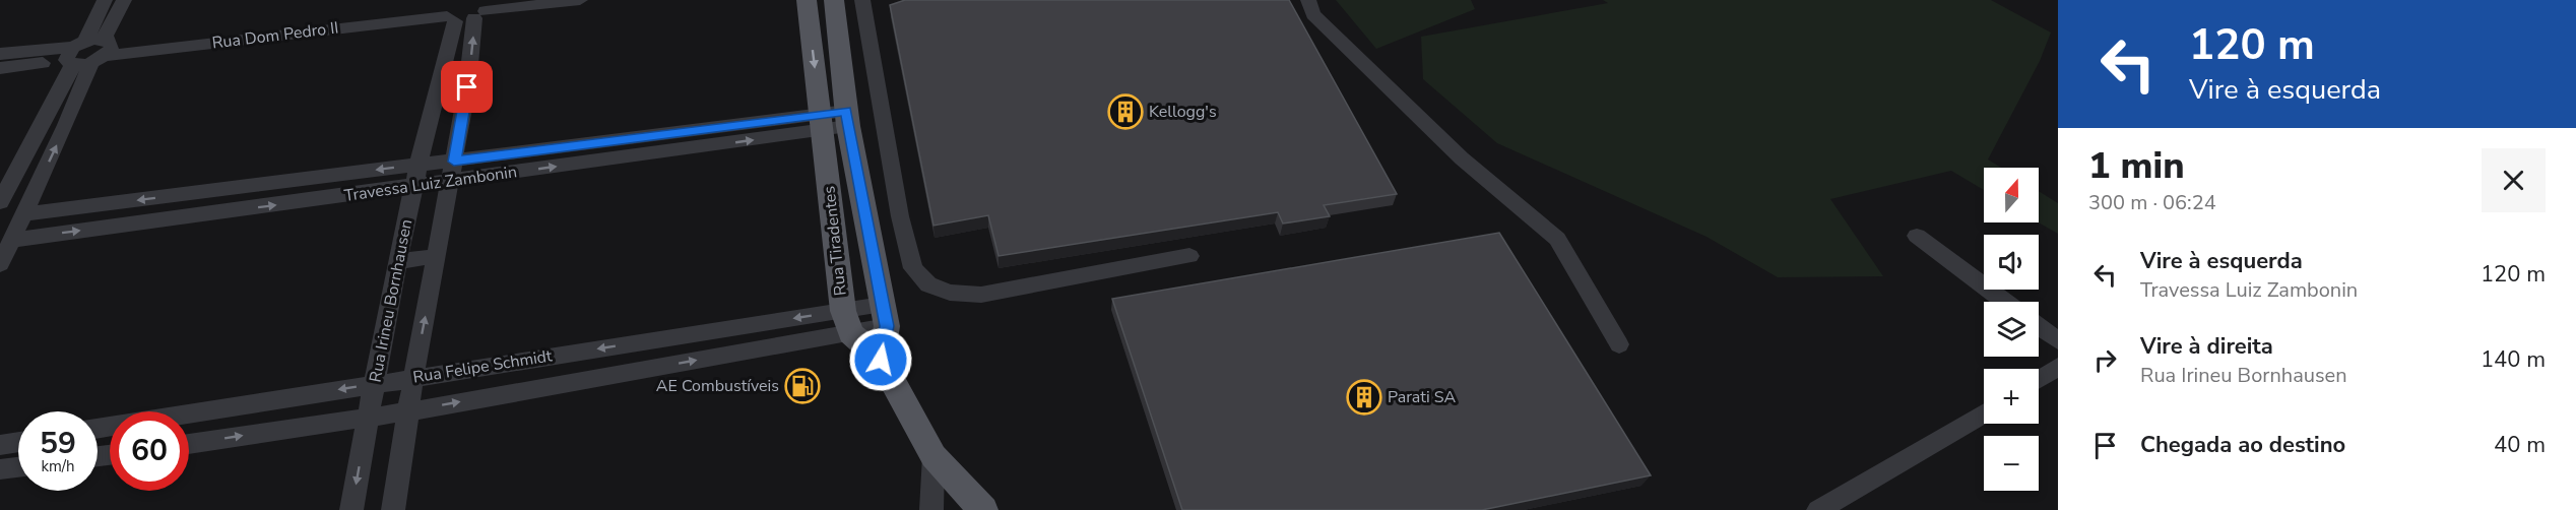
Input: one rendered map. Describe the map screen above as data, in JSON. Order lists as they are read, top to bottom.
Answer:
{
  "streets": {
    "main road": ["Rua Tiradentes"],
    "street": [
      "Rua Dom Pedro II",
      "Travessa Luiz Zambonin",
      "Rua Irineu Bornhausen",
      "Rua Felipe Schmidt"
    ]
  },
  "crossings": [
    ["Rua Dom Pedro II", "Rua Irineu Bornhausen"],
    ["Travessa Luiz Zambonin", "Rua Tiradentes"],
    ["Travessa Luiz Zambonin", "Rua Irineu Bornhausen"],
    ["Rua Tiradentes", "Rua Felipe Schmidt"],
    ["Rua Irineu Bornhausen", "Rua Felipe Schmidt"]
  ],
  "places": {
    "building": ["Kellogg's", "Parati SA"],
    "fuel station": ["AE Combustíveis"]
  },
  "north": "top",
  "page": {
    "turn": ["120 m", "Vire à esquerda"],
    "heading": ["1 min", "300 m · 06:24"],
    "map_buttons": ["+", "−"],
    "list": [
      {
        "name": "Vire à esquerda",
        "note": "Travessa Luiz Zambonin",
        "value": "120 m"
      },
      {
        "name": "Vire à direita",
        "note": "Rua Irineu Bornhausen",
        "value": "140 m"
      },
      {
        "name": "Chegada ao destino",
        "value": "40 m"
      }
    ],
    "speed": "59 km/h",
    "limit": "60"
  }
}
